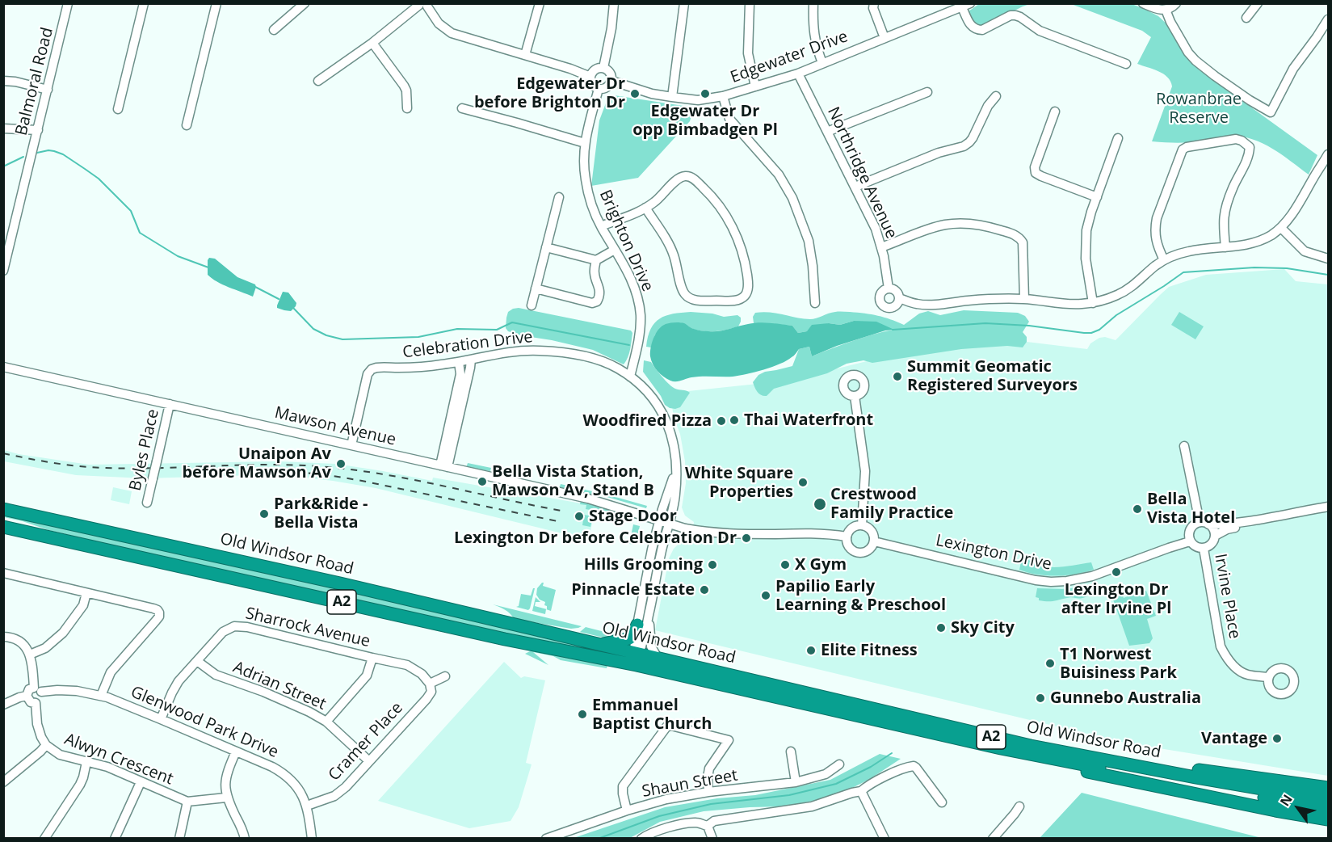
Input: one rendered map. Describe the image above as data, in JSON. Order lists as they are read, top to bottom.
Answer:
{
  "streets": {
    "highway": ["Old Windsor Road", "A2"],
    "street": [
      "Edgewater Drive",
      "Balmoral Road",
      "Northridge Avenue",
      "Brighton Drive",
      "Celebration Drive",
      "Mawson Avenue",
      "Byles Place",
      "Lexington Drive",
      "Irvine Place",
      "Sharrock Avenue",
      "Adrian Street",
      "Glenwood Park Drive",
      "Cramer Place",
      "Alwyn Crescent",
      "Shaun Street"
    ]
  },
  "crossings": [
    ["Edgewater Drive", "Northridge Avenue"],
    ["Edgewater Drive", "Brighton Drive"],
    ["Brighton Drive", "Celebration Drive"],
    ["Celebration Drive", "Mawson Avenue"],
    ["Celebration Drive", "Old Windsor Road"],
    ["Mawson Avenue", "Byles Place"],
    ["Lexington Drive", "Irvine Place"],
    ["Sharrock Avenue", "Adrian Street"],
    ["Sharrock Avenue", "Glenwood Park Drive"],
    ["Sharrock Avenue", "Cramer Place"],
    ["Adrian Street", "Cramer Place"],
    ["Glenwood Park Drive", "Cramer Place"],
    ["Glenwood Park Drive", "Alwyn Crescent"]
  ],
  "parks": ["Rowanbrae Reserve"],
  "places": [
    "Edgewater Dr before Brighton Dr",
    "Edgewater Dr opp Bimbadgen Pl",
    "Summit Geomatic Registered Surveyors",
    "Thai Waterfront",
    "Woodfired Pizza",
    "Unaipon Av before Mawson Av",
    "Bella Vista Station, Mawson Av, Stand B",
    "White Square Properties",
    "Crestwood Family Practice",
    "Bella Vista Hotel",
    "Park&Ride - Bella Vista",
    "Stage Door",
    "Lexington Dr before Celebration Dr",
    "Hills Grooming",
    "X Gym",
    "Lexington Dr after Irvine Pl",
    "Pinnacle Estate",
    "Papilio Early Learning & Preschool",
    "Sky City",
    "Elite Fitness",
    "T1 Norwest Buisiness Park",
    "Gunnebo Australia",
    "Emmanuel Baptist Church",
    "Vantage"
  ],
  "north": "top left"
}
